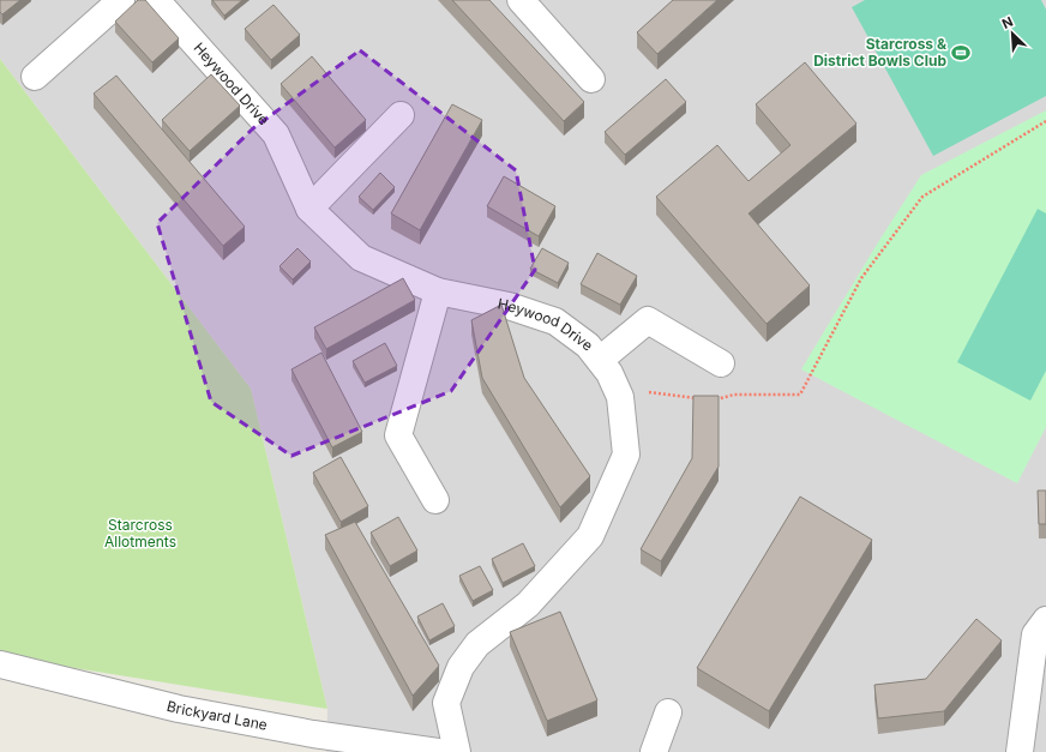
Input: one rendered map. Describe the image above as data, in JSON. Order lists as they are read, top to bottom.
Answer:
{
  "streets": {
    "street": ["Heywood Drive", "Brickyard Lane"]
  },
  "parks": ["Starcross Allotments"],
  "places": {
    "sports": ["Starcross & District Bowls Club"]
  },
  "north": "top left"
}
